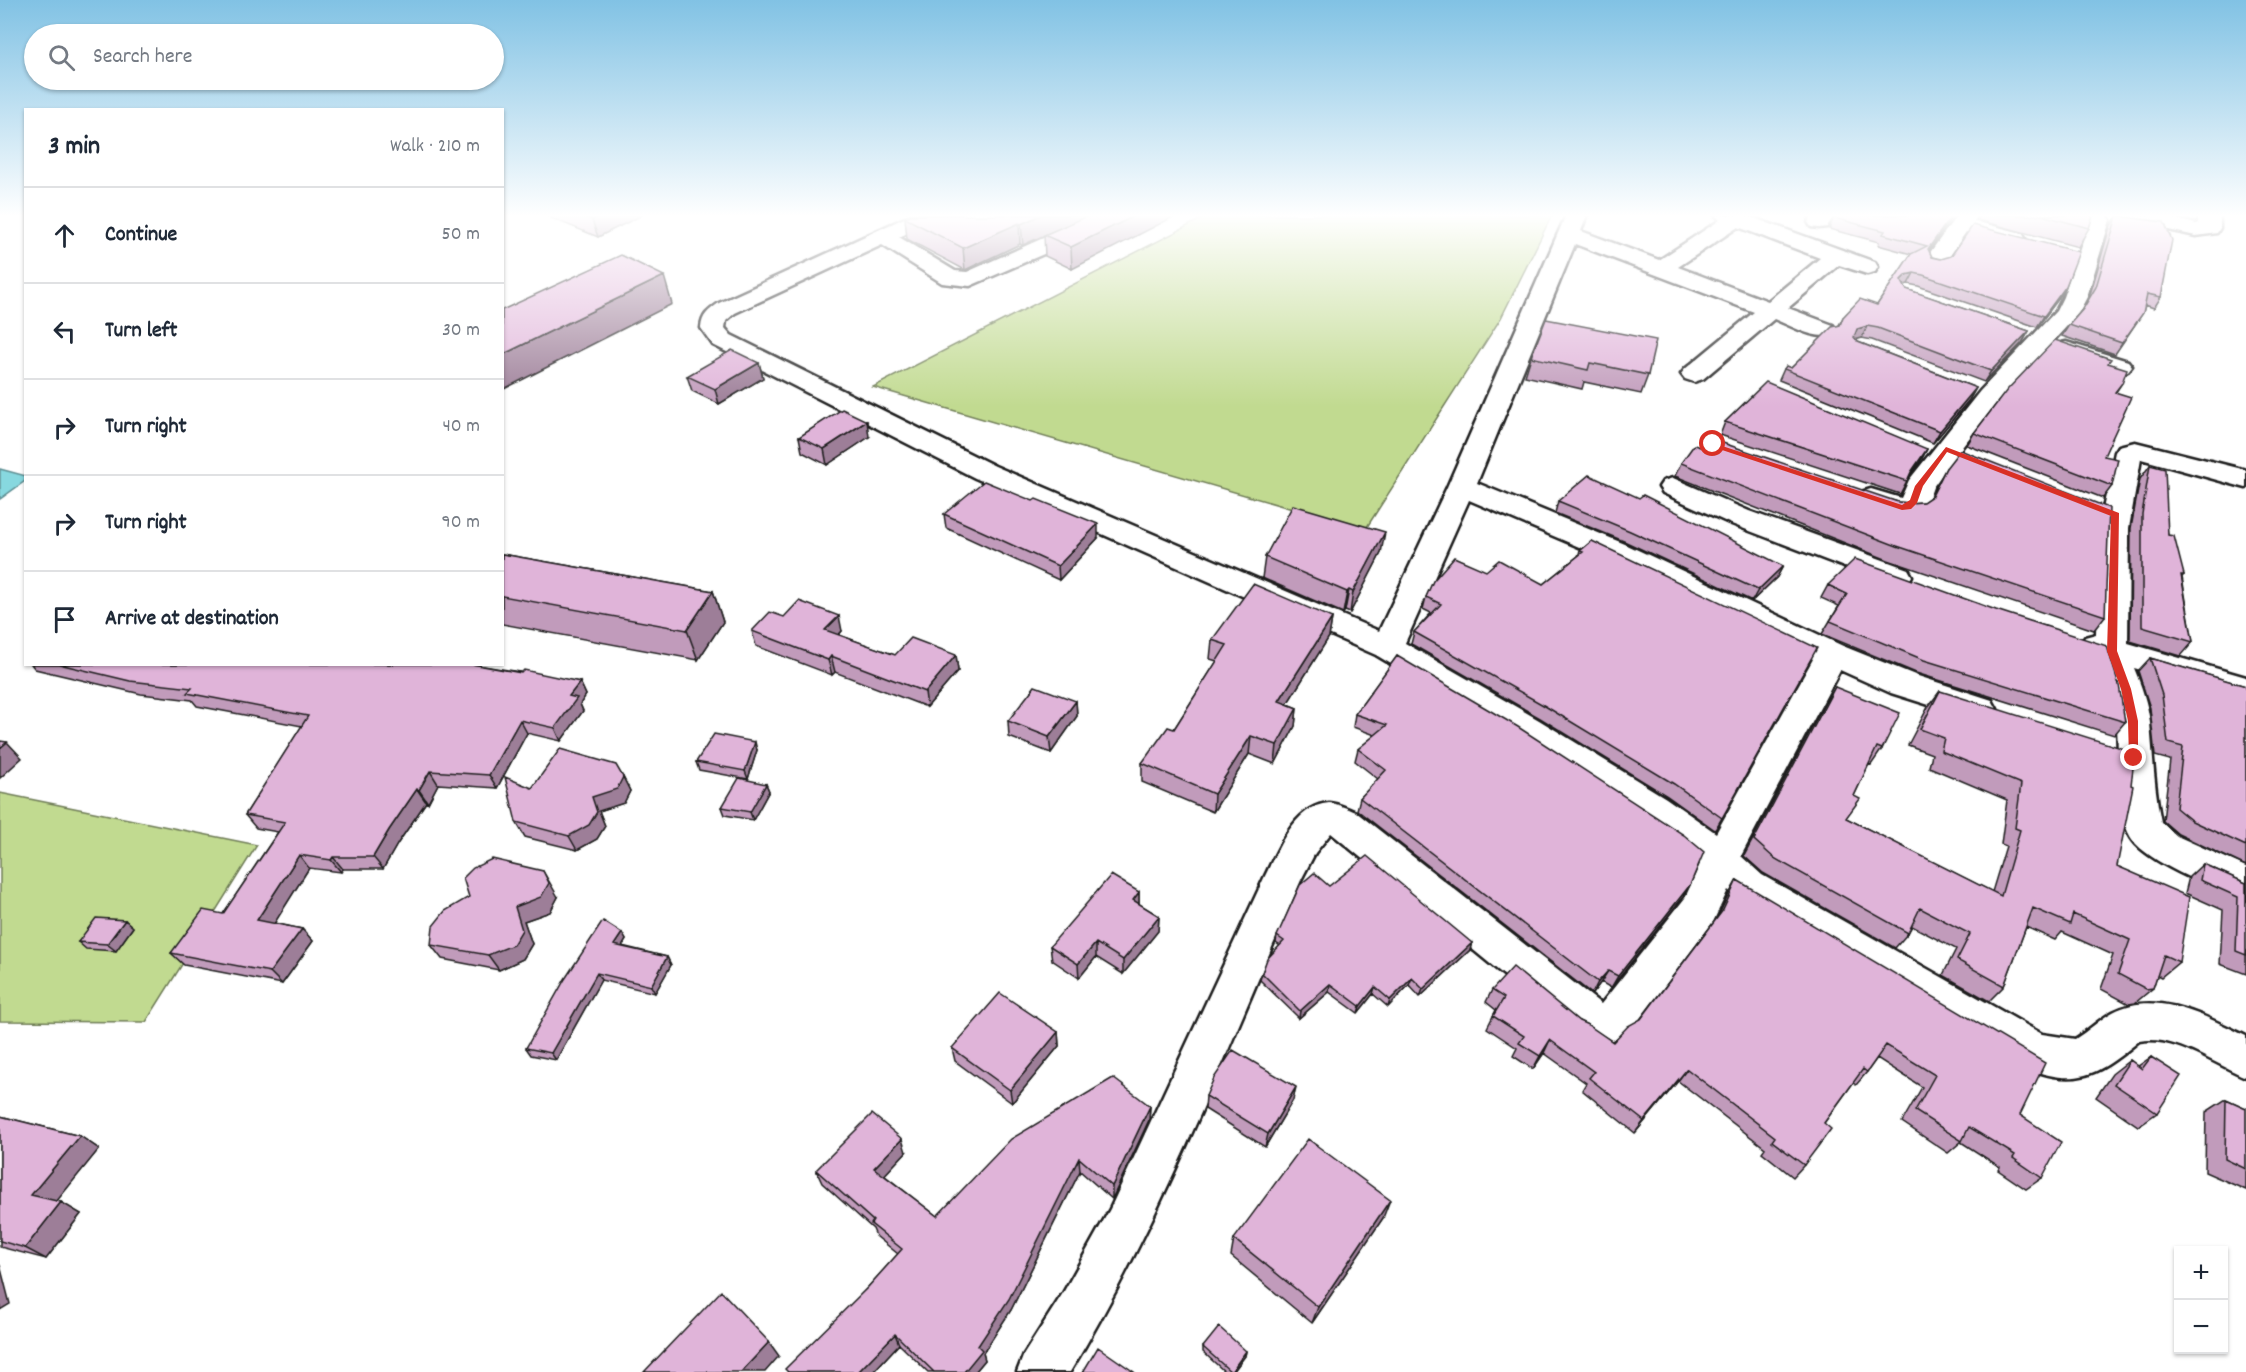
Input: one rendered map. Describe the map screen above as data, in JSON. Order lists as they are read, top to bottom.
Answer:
{
  "page": {
    "search": "Search here",
    "heading": ["3 min", "Walk · 210 m"],
    "list": [
      ["Continue", "50 m"],
      ["Turn left", "30 m"],
      ["Turn right", "40 m"],
      ["Turn right", "90 m"],
      "Arrive at destination"
    ],
    "map_buttons": ["+", "−"]
  }
}
